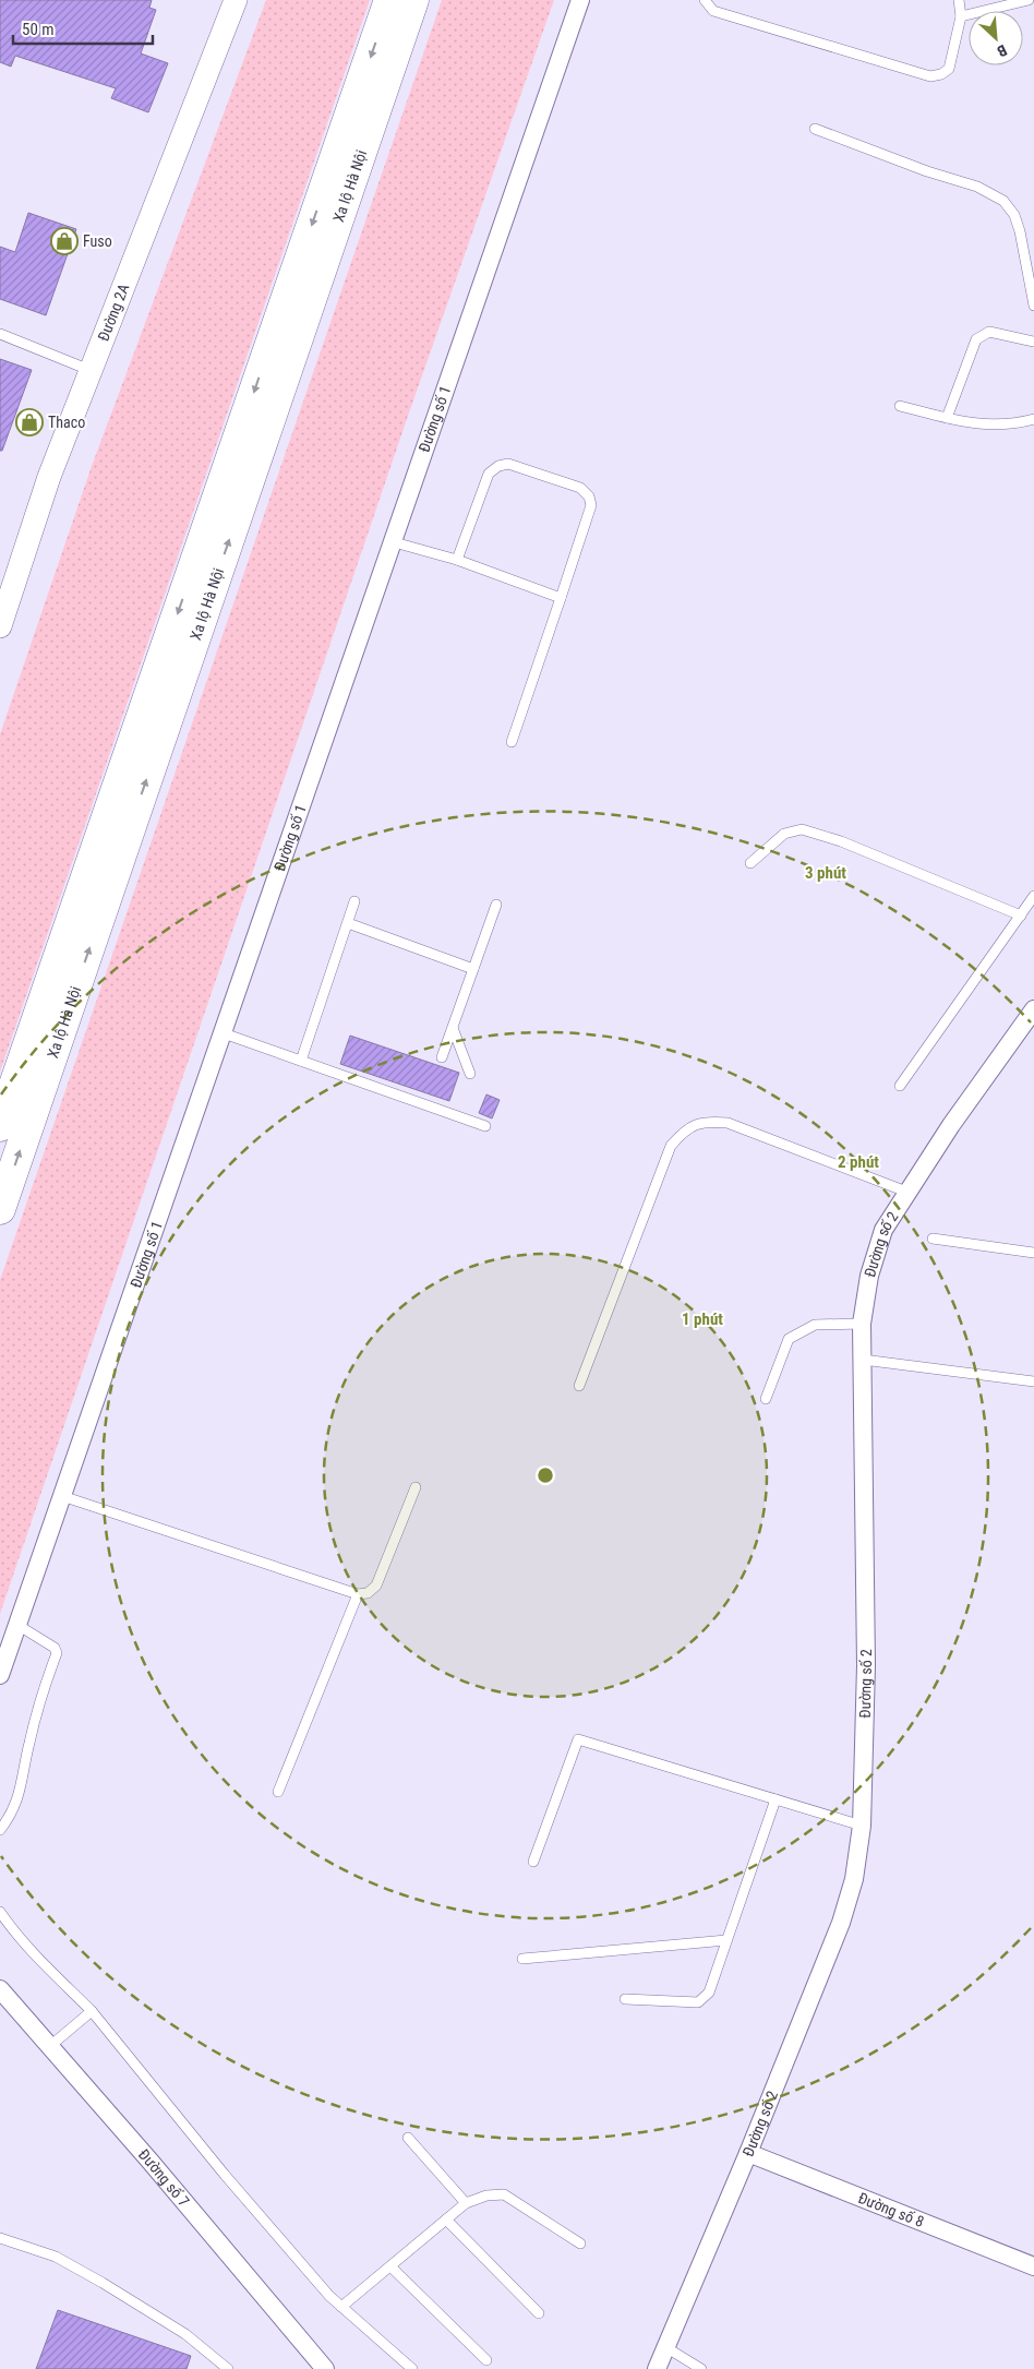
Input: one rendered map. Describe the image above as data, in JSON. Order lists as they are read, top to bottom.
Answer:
{
  "streets": {
    "highway": ["Xa lộ Hà Nội"],
    "street": [
      "Đường 2A",
      "Đường số 1",
      "Đường số 2",
      "Đường số 7",
      "Đường số 8"
    ]
  },
  "crossings": [
    ["Đường số 2", "Đường số 8"]
  ],
  "places": {
    "shop": ["Fuso", "Thaco"]
  },
  "scale_bar": "50 m",
  "north": "bottom right",
  "rings": ["3 phút", "2 phút", "1 phút"]
}
